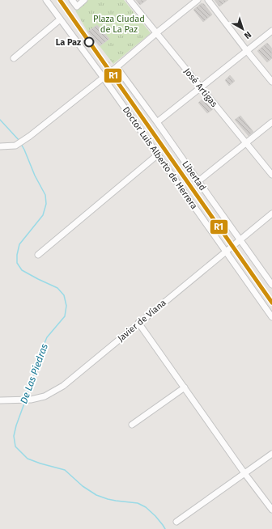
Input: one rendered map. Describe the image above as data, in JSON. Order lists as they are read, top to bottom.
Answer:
{
  "streets": {
    "street": [
      "José Artigas",
      "Doctor Luis Alberto de Herrera",
      "Libertad",
      "Javier de Viana"
    ]
  },
  "crossings": [
    ["Doctor Luis Alberto de Herrera", "Javier de Viana"],
    ["Libertad", "Javier de Viana"]
  ],
  "water": ["De Las Piedras"],
  "parks": ["Plaza Ciudad de La Paz"],
  "places": ["La Paz"],
  "lines": ["transit line R1"],
  "north": "bottom right"
}
